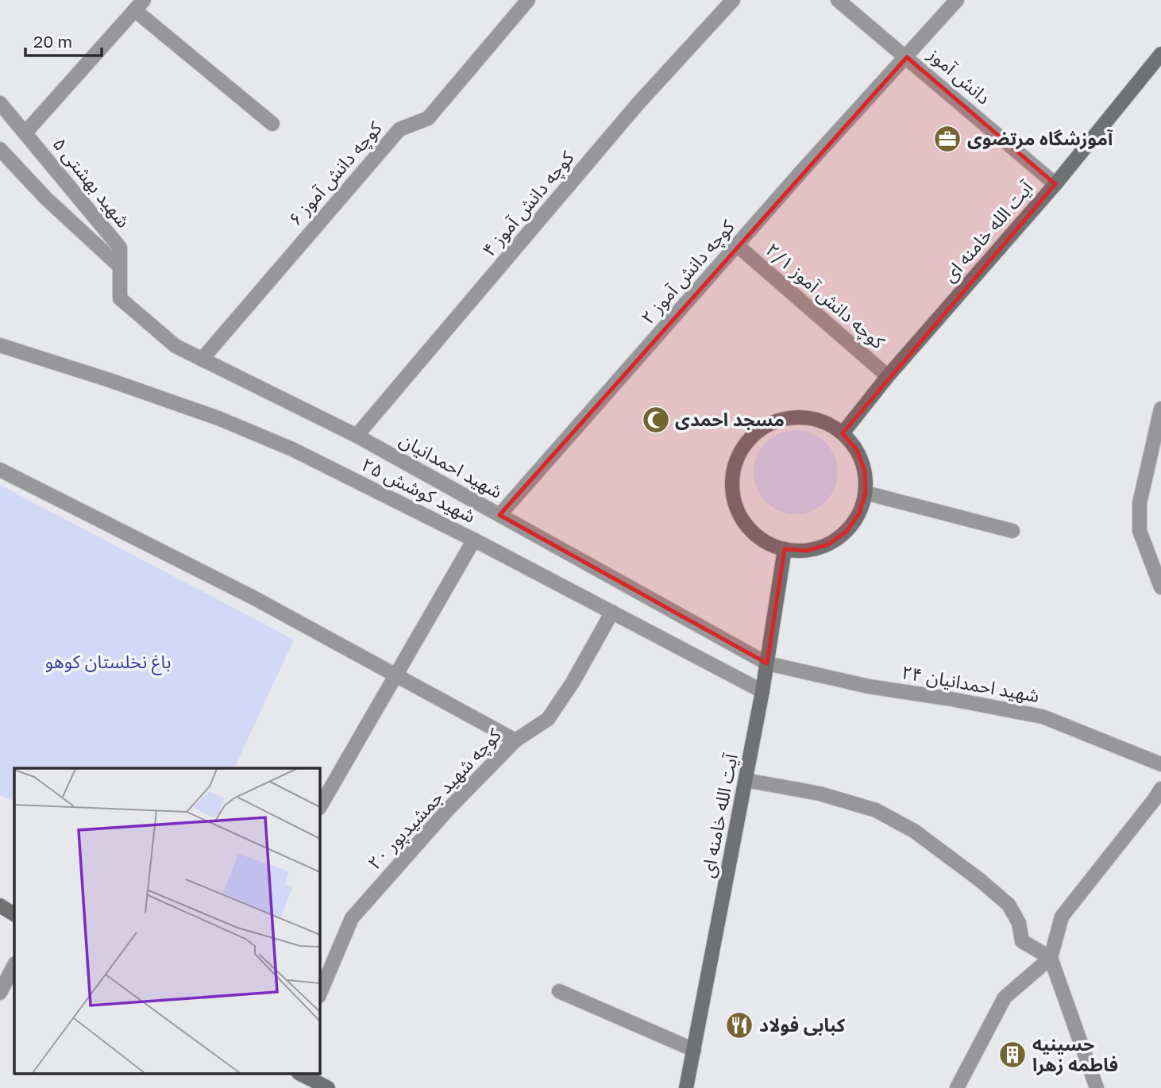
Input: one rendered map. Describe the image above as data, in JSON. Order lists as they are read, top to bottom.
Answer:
{
  "streets": {
    "main road": ["آیت الله خامنه ای"],
    "street": [
      "دانش آموز",
      "کوچه دانش آموز ۶",
      "شهید بهشتی ۵",
      "کوچه دانش آموز ۴",
      "کوچه دانش آموز ۲",
      "کوچه دانش آموز ۲/۱",
      "شهید احمدانیان",
      "شهید کوشش ۲۵",
      "شهید احمدانیان ۲۴",
      "کوچه شهید جمشیدپور ۲۰"
    ]
  },
  "crossings": [
    ["دانش آموز", "آیت الله خامنه ای"],
    ["دانش آموز", "کوچه دانش آموز ۲"],
    ["کوچه دانش آموز ۶", "شهید احمدانیان"],
    ["شهید بهشتی ۵", "شهید احمدانیان"],
    ["کوچه دانش آموز ۴", "شهید احمدانیان"],
    ["آیت الله خامنه ای", "کوچه دانش آموز ۲/۱"],
    ["آیت الله خامنه ای", "شهید احمدانیان"],
    ["آیت الله خامنه ای", "شهید کوشش ۲۵"],
    ["آیت الله خامنه ای", "شهید احمدانیان ۲۴"],
    ["کوچه دانش آموز ۲", "کوچه دانش آموز ۲/۱"],
    ["کوچه دانش آموز ۲", "شهید احمدانیان"],
    ["شهید احمدانیان", "شهید احمدانیان ۲۴"],
    ["شهید کوشش ۲۵", "کوچه شهید جمشیدپور ۲۰"]
  ],
  "parks": ["باغ نخلستان کوهو"],
  "places": {
    "office": ["آموزشگاه مرتضوی"],
    "mosque": ["مسجد احمدی"],
    "restaurant": ["کبابی فولاد"],
    "building": ["حسینیه فاطمه زهرا"]
  },
  "scale_bar": "20 m"
}
